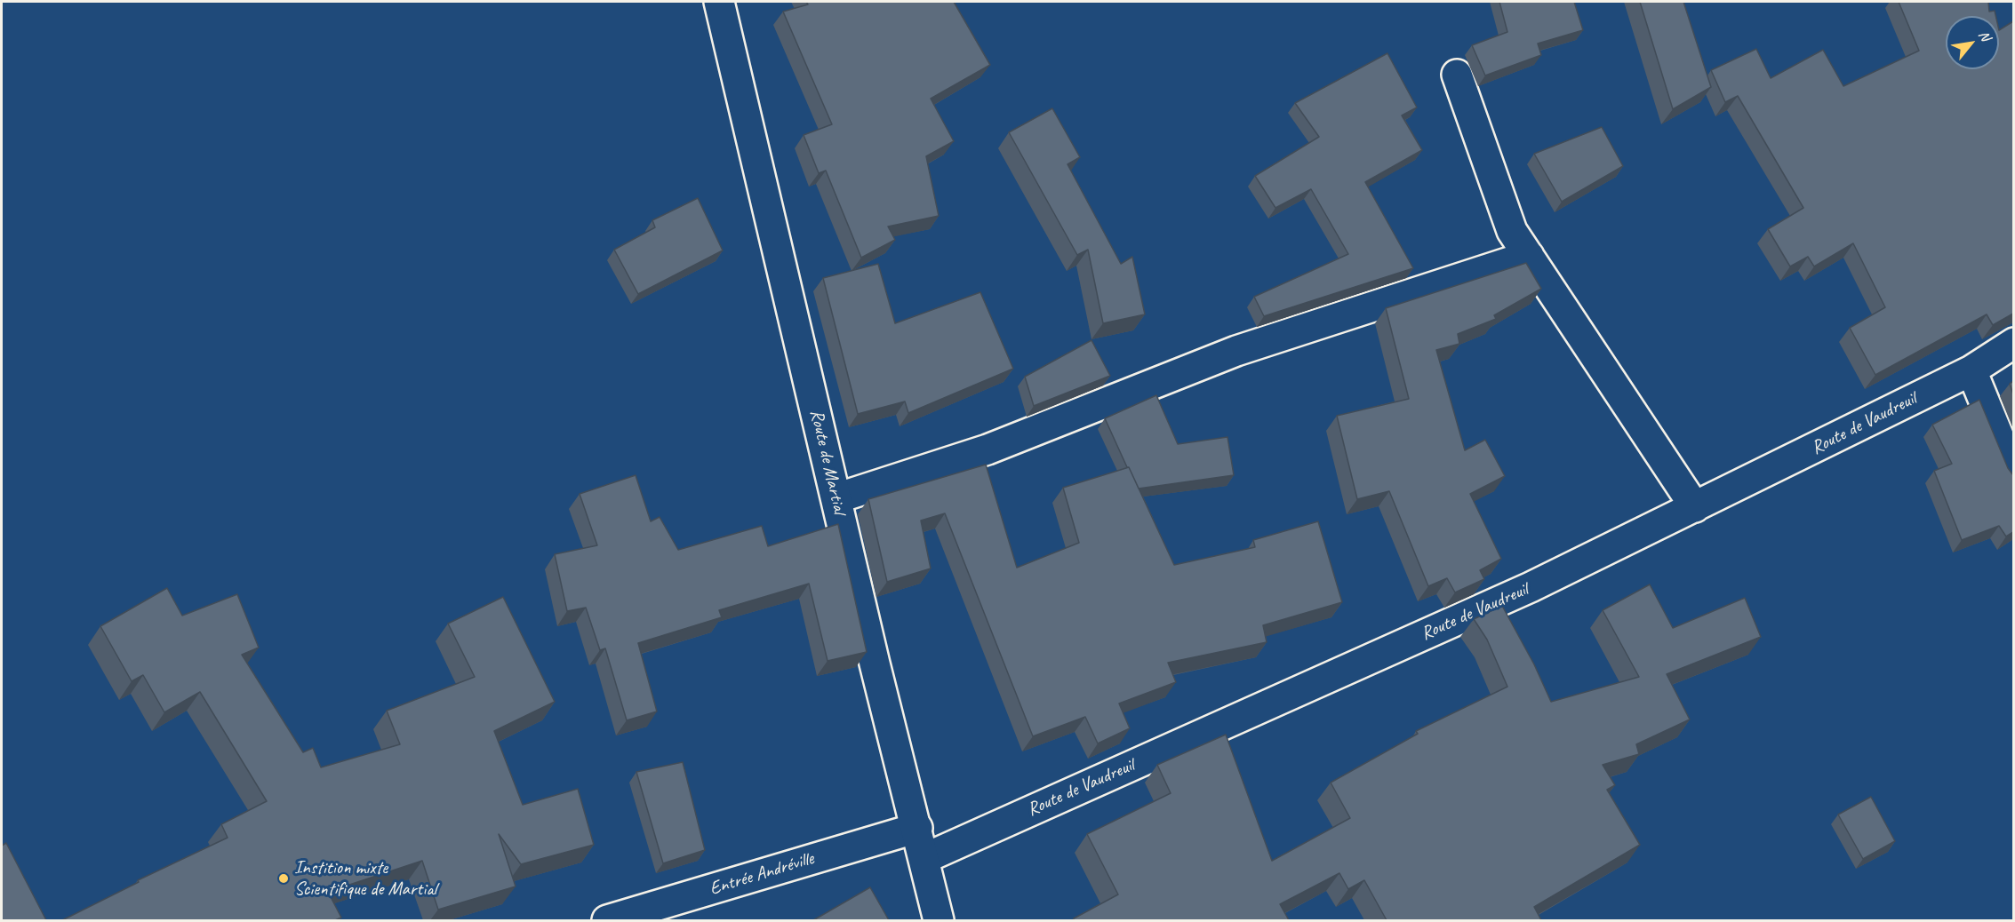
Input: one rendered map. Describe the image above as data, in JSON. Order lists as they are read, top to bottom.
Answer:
{
  "streets": {
    "street": ["Route de Vaudreuil", "Route de Martial", "Entrée Andréville"]
  },
  "crossings": [
    ["Route de Vaudreuil", "Route de Martial"],
    ["Route de Martial", "Entrée Andréville"]
  ],
  "places": ["Instition mixte Scientifique de Martial"],
  "north": "top right"
}
